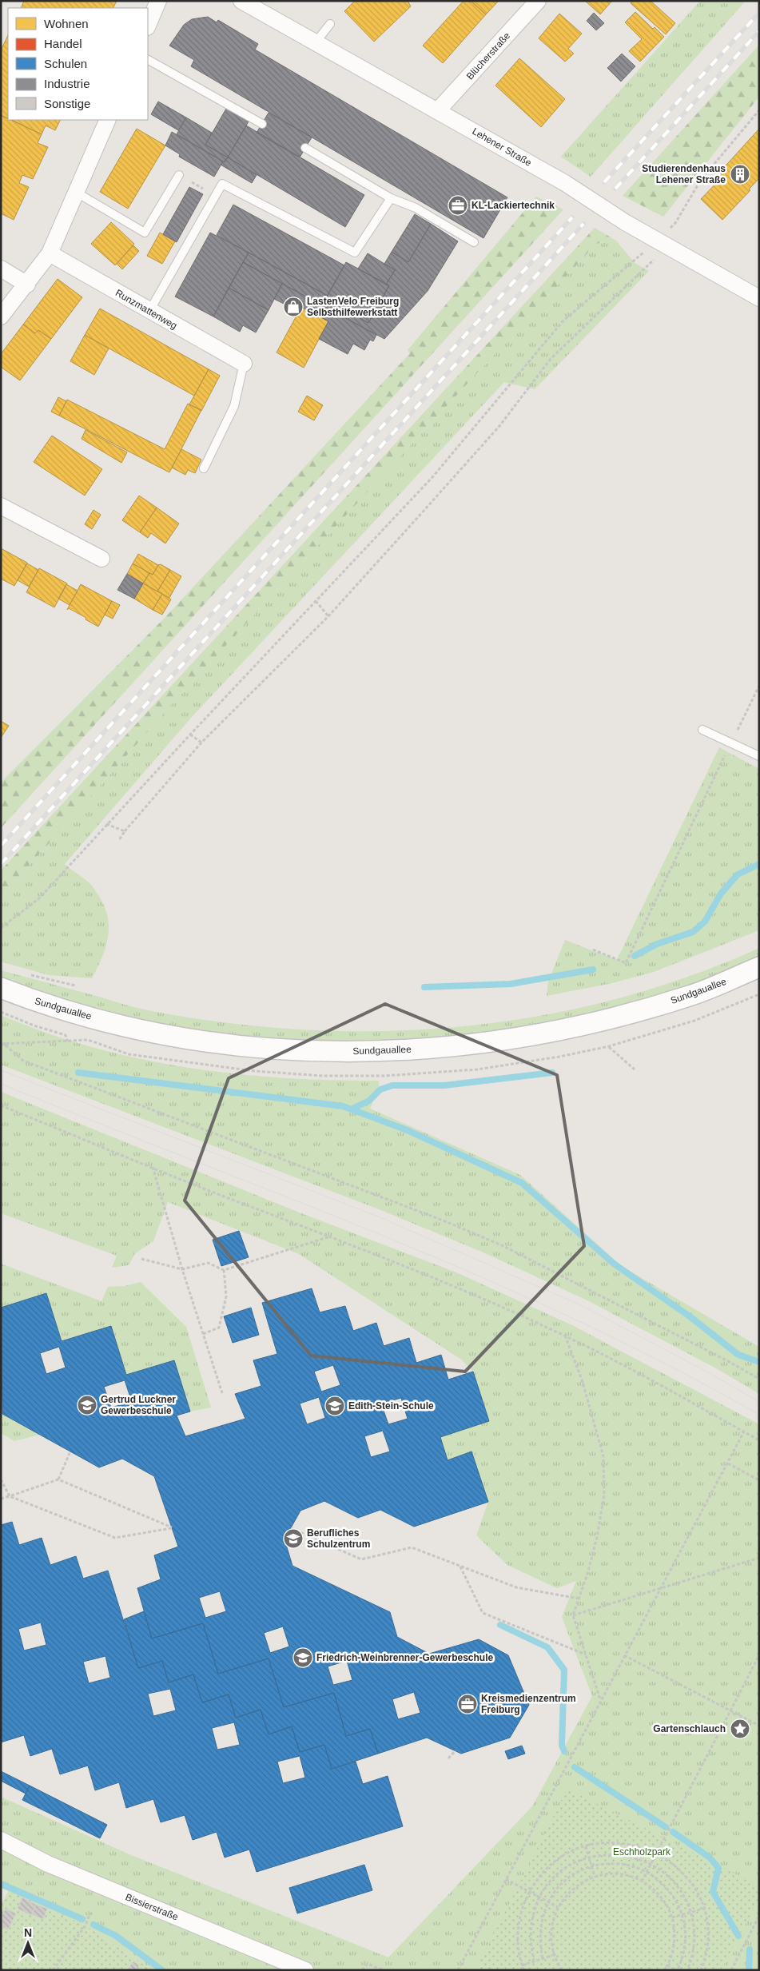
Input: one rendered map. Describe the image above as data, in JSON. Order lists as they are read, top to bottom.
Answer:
{
  "streets": {
    "street": [
      "Blücherstraße",
      "Lehener Straße",
      "Runzmattenweg",
      "Sundgauallee",
      "Bissierstraße"
    ]
  },
  "crossings": [
    ["Blücherstraße", "Lehener Straße"]
  ],
  "parks": ["Eschholzpark"],
  "places": {
    "building": ["Studierendenhaus Lehener Straße"],
    "office": ["KL-Lackiertechnik", "Kreismedienzentrum Freiburg"],
    "shop": ["LastenVelo Freiburg Selbsthilfewerkstatt"],
    "school or university": [
      "Gertrud Luckner Gewerbeschule",
      "Edith-Stein-Schule",
      "Berufliches Schulzentrum",
      "Friedrich-Weinbrenner-Gewerbeschule"
    ],
    "place": ["Gartenschlauch"]
  },
  "legend": [
    "Wohnen",
    "Handel",
    "Schulen",
    "Industrie",
    "Sonstige"
  ],
  "north": "top"
}
